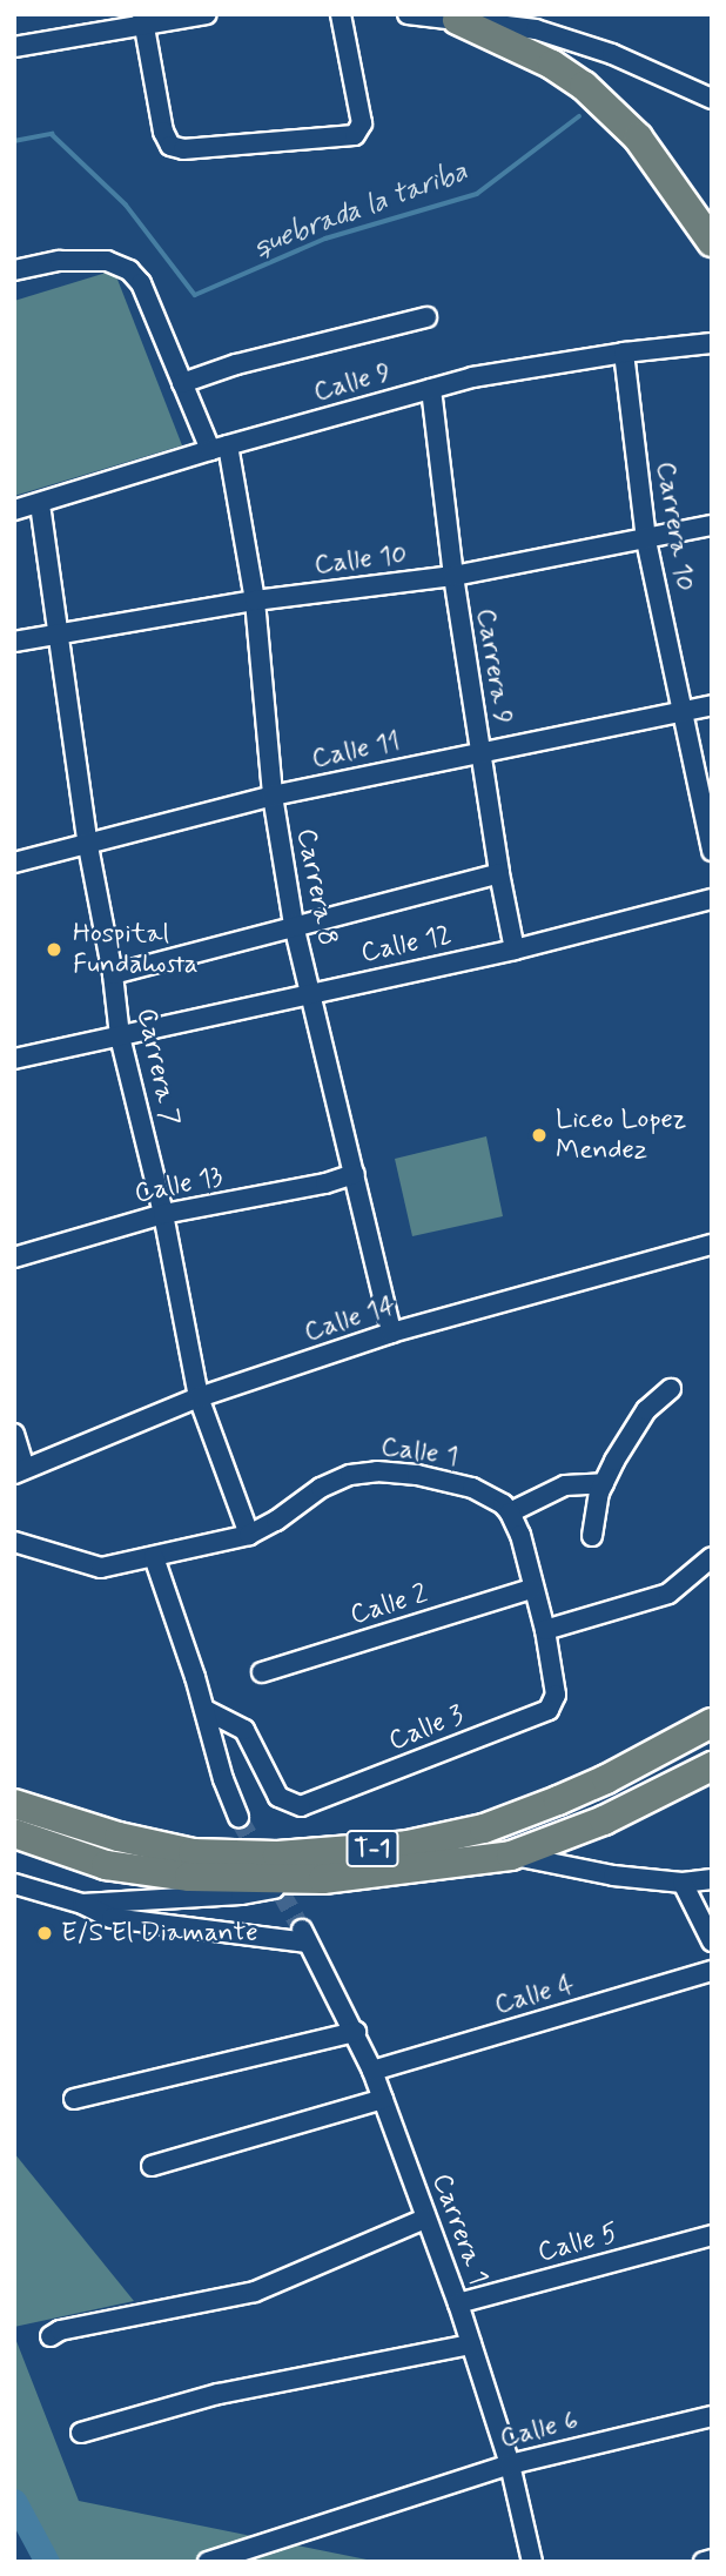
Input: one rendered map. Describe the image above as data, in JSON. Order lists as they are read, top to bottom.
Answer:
{
  "streets": {
    "highway": ["T-1"],
    "street": [
      "Calle 9",
      "Carrera 10",
      "Calle 10",
      "Carrera 9",
      "Calle 11",
      "Carrera 8",
      "Calle 12",
      "Carrera 7",
      "Calle 13",
      "Calle 14",
      "Calle 1",
      "Calle 2",
      "Calle 3",
      "Calle 4",
      "Carrera 1",
      "Calle 5",
      "Calle 6"
    ]
  },
  "crossings": [
    ["Calle 9", "Carrera 10"],
    ["Calle 9", "Carrera 9"],
    ["Calle 9", "Carrera 8"],
    ["Calle 9", "Carrera 7"],
    ["Carrera 10", "Calle 10"],
    ["Carrera 10", "Calle 11"],
    ["Calle 10", "Carrera 9"],
    ["Calle 10", "Carrera 8"],
    ["Calle 10", "Carrera 7"],
    ["Carrera 9", "Calle 11"],
    ["Carrera 9", "Calle 12"],
    ["Calle 11", "Carrera 8"],
    ["Calle 11", "Carrera 7"],
    ["Carrera 8", "Calle 12"],
    ["Carrera 8", "Calle 13"],
    ["Carrera 8", "Calle 14"],
    ["Calle 12", "Carrera 7"],
    ["Carrera 7", "Calle 13"],
    ["Carrera 7", "Calle 14"],
    ["Carrera 7", "Calle 1"],
    ["Calle 2", "Calle 3"],
    ["Calle 4", "Carrera 1"],
    ["Carrera 1", "Calle 5"],
    ["Carrera 1", "Calle 6"]
  ],
  "water": ["quebrada la tariba"],
  "places": ["Hospital Fundahosta", "Liceo Lopez Mendez", "E/S El Diamante"]
}
